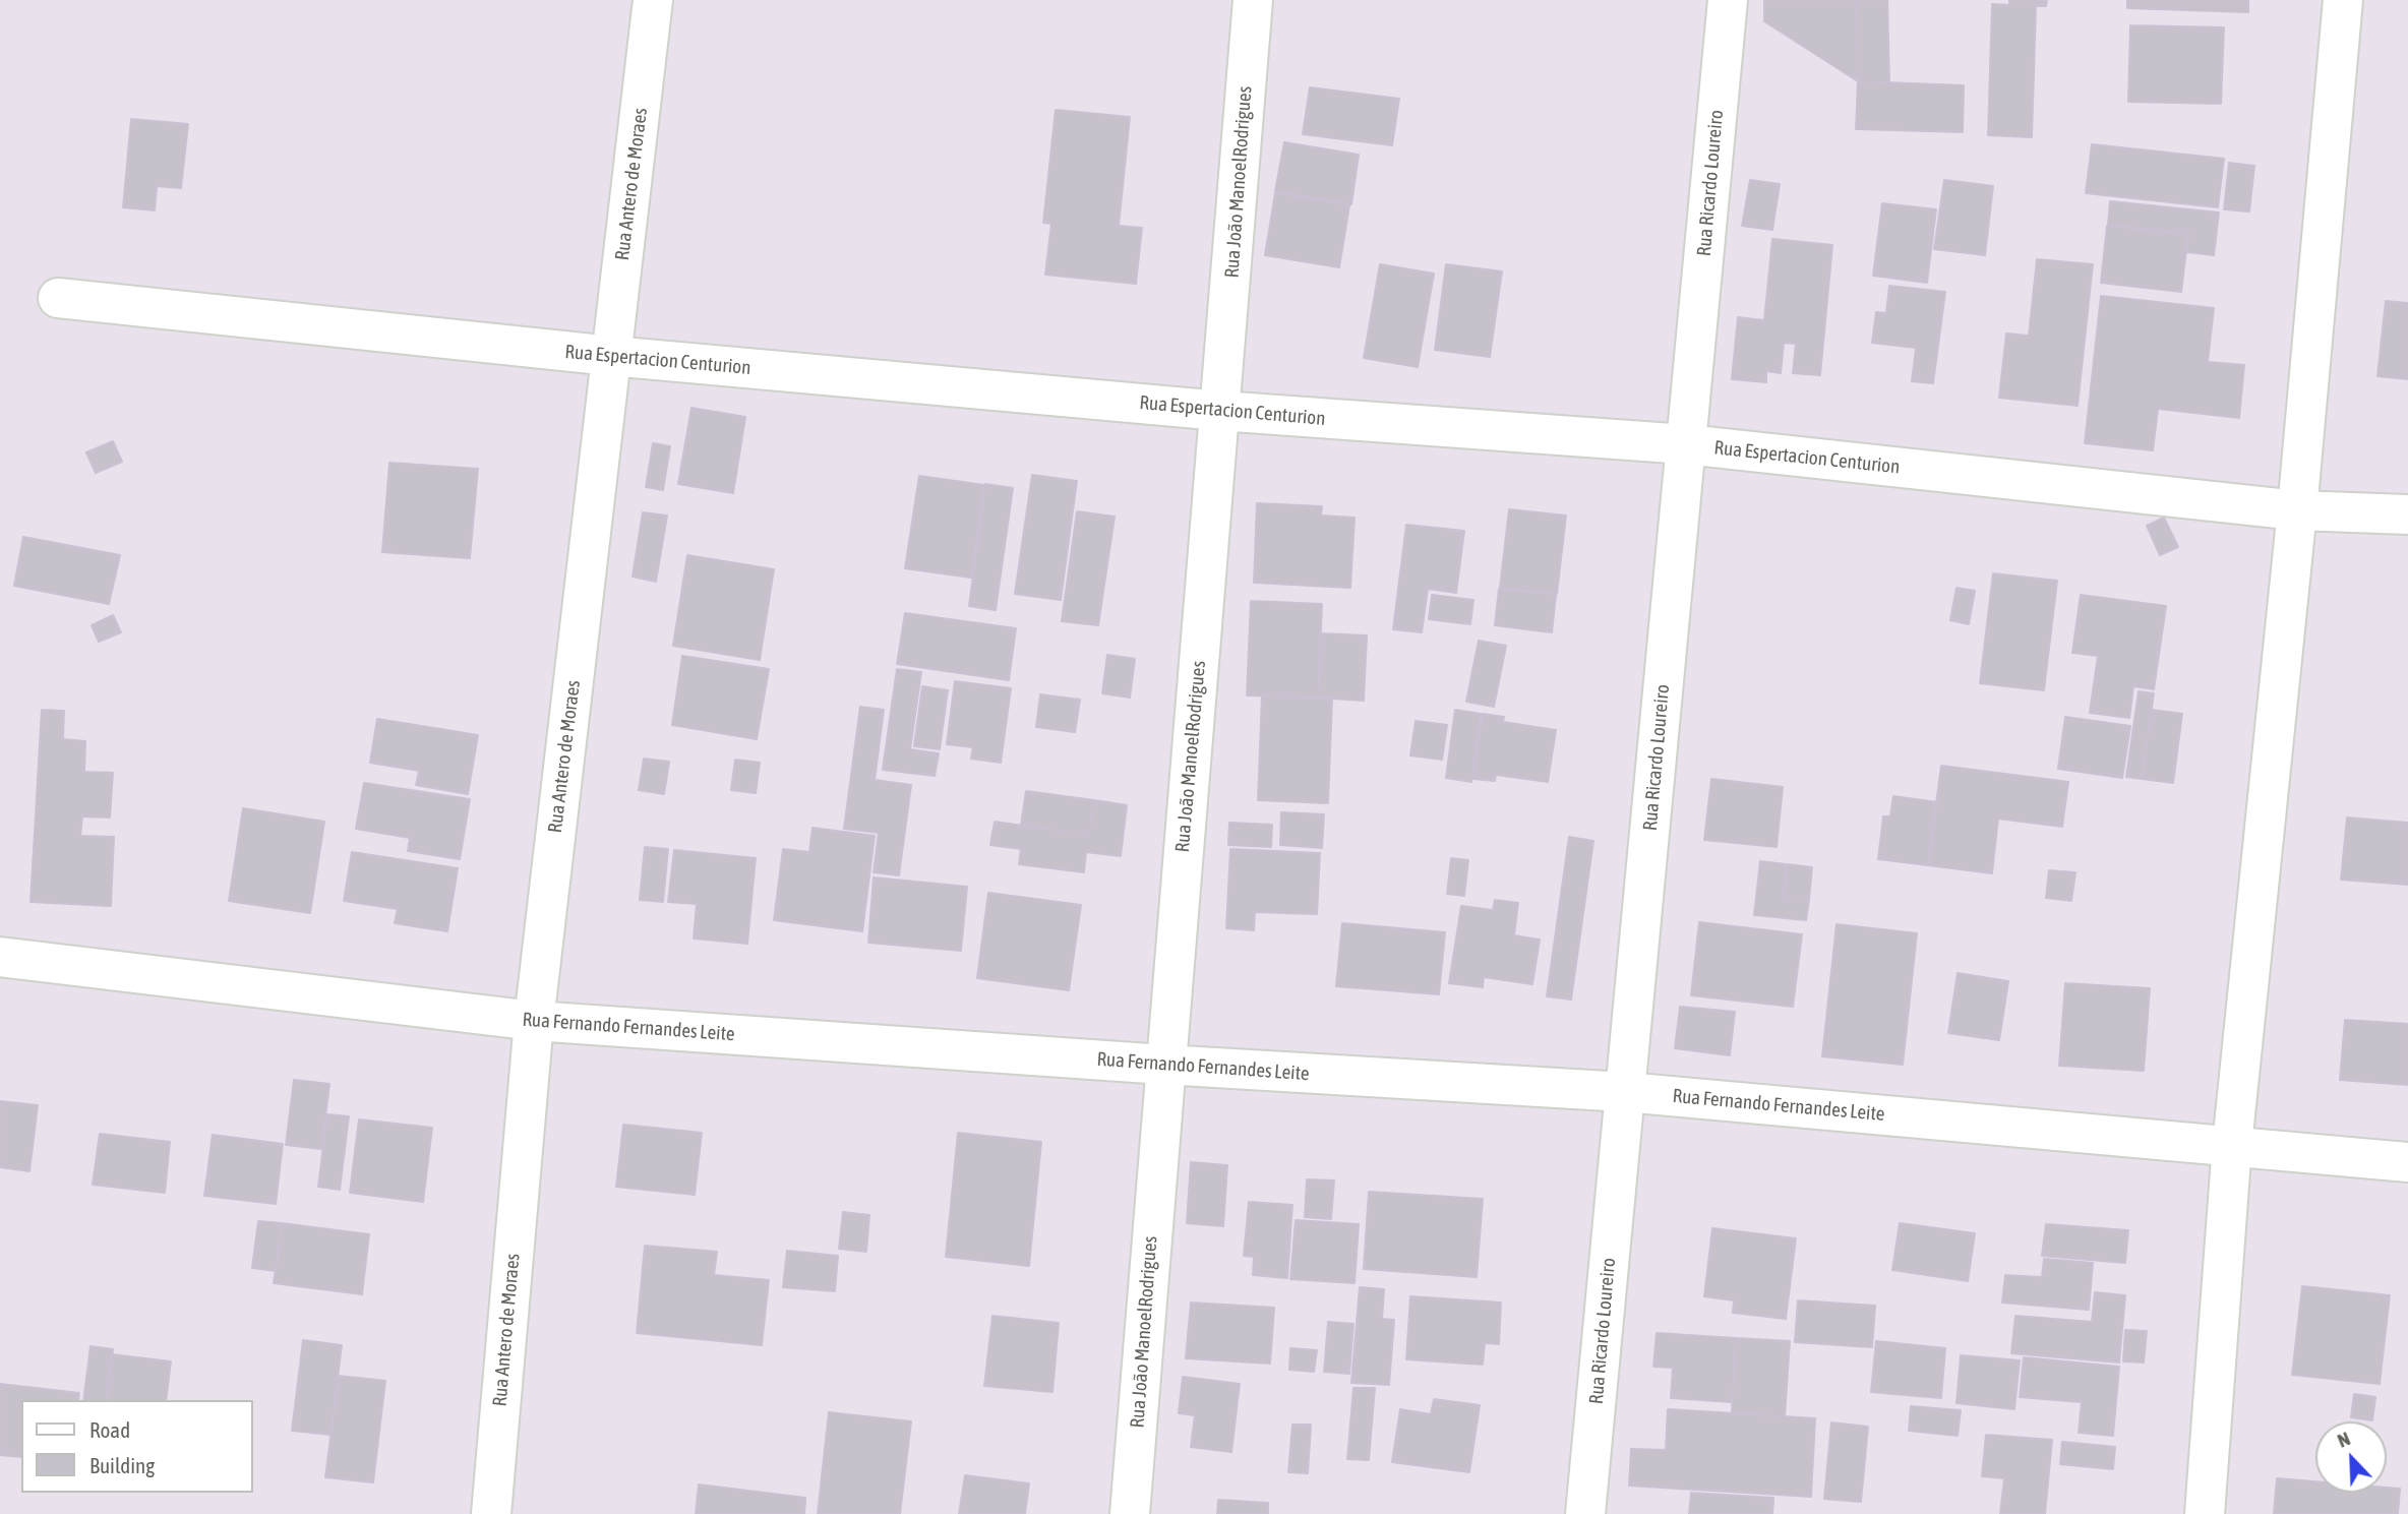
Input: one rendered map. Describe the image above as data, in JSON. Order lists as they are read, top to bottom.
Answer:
{
  "streets": {
    "street": [
      "Rua João ManoelRodrigues",
      "Rua Ricardo Loureiro",
      "Rua Antero de Moraes",
      "Rua Espertacion Centurion",
      "Rua Fernando Fernandes Leite"
    ]
  },
  "crossings": [
    ["Rua João ManoelRodrigues", "Rua Espertacion Centurion"],
    ["Rua João ManoelRodrigues", "Rua Fernando Fernandes Leite"],
    ["Rua Ricardo Loureiro", "Rua Espertacion Centurion"],
    ["Rua Ricardo Loureiro", "Rua Fernando Fernandes Leite"],
    ["Rua Antero de Moraes", "Rua Espertacion Centurion"],
    ["Rua Antero de Moraes", "Rua Fernando Fernandes Leite"]
  ],
  "legend": ["Road", "Building"],
  "north": "top left"
}
